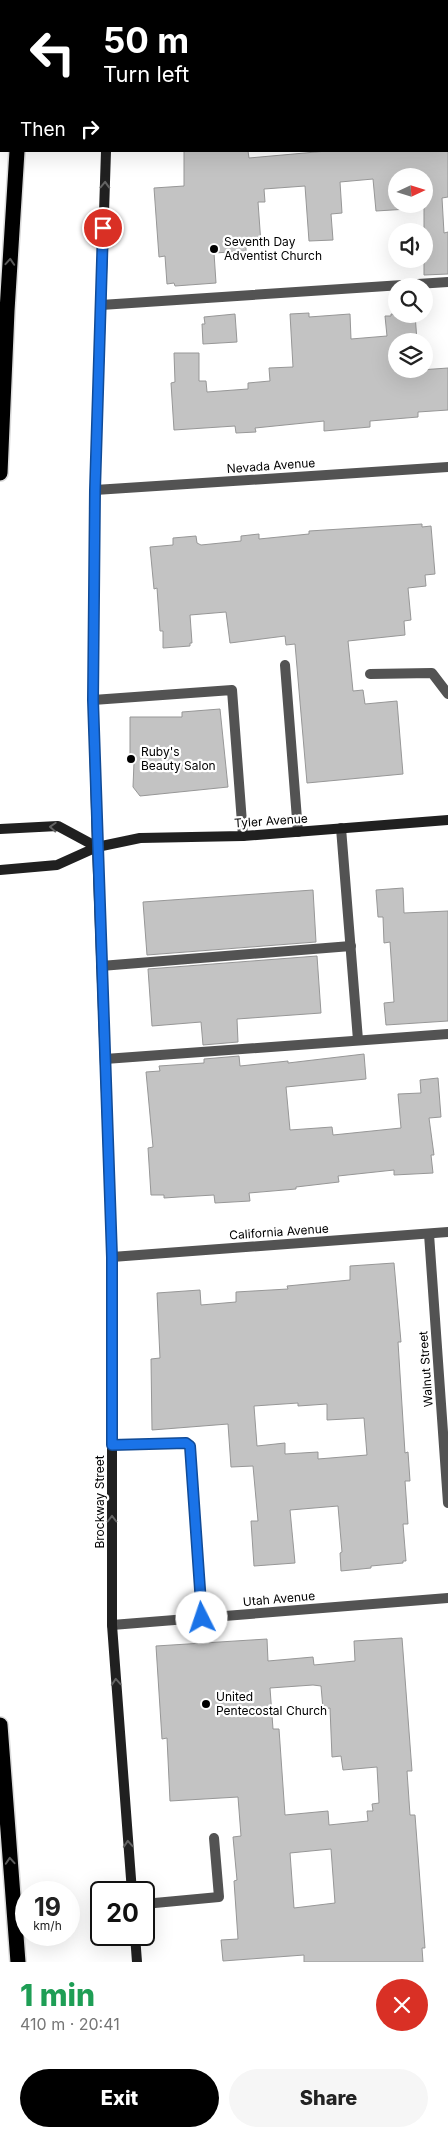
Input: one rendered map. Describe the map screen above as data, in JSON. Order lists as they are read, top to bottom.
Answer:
{
  "streets": {
    "street": [
      "Nevada Avenue",
      "Tyler Avenue",
      "California Avenue",
      "Walnut Street",
      "Brockway Street",
      "Utah Avenue"
    ]
  },
  "crossings": [
    ["Nevada Avenue", "Brockway Street"],
    ["Tyler Avenue", "Brockway Street"],
    ["California Avenue", "Walnut Street"],
    ["California Avenue", "Brockway Street"],
    ["Brockway Street", "Utah Avenue"]
  ],
  "places": ["Seventh Day Adventist Church", "Ruby's Beauty Salon", "United Pentecostal Church"],
  "north": "right",
  "page": {
    "turn": ["50 m", "Turn left"],
    "then": "Then",
    "speed": "19 km/h",
    "limit": "20",
    "heading": ["1 min", "410 m · 20:41"],
    "buttons": ["Exit", "Share"]
  }
}
